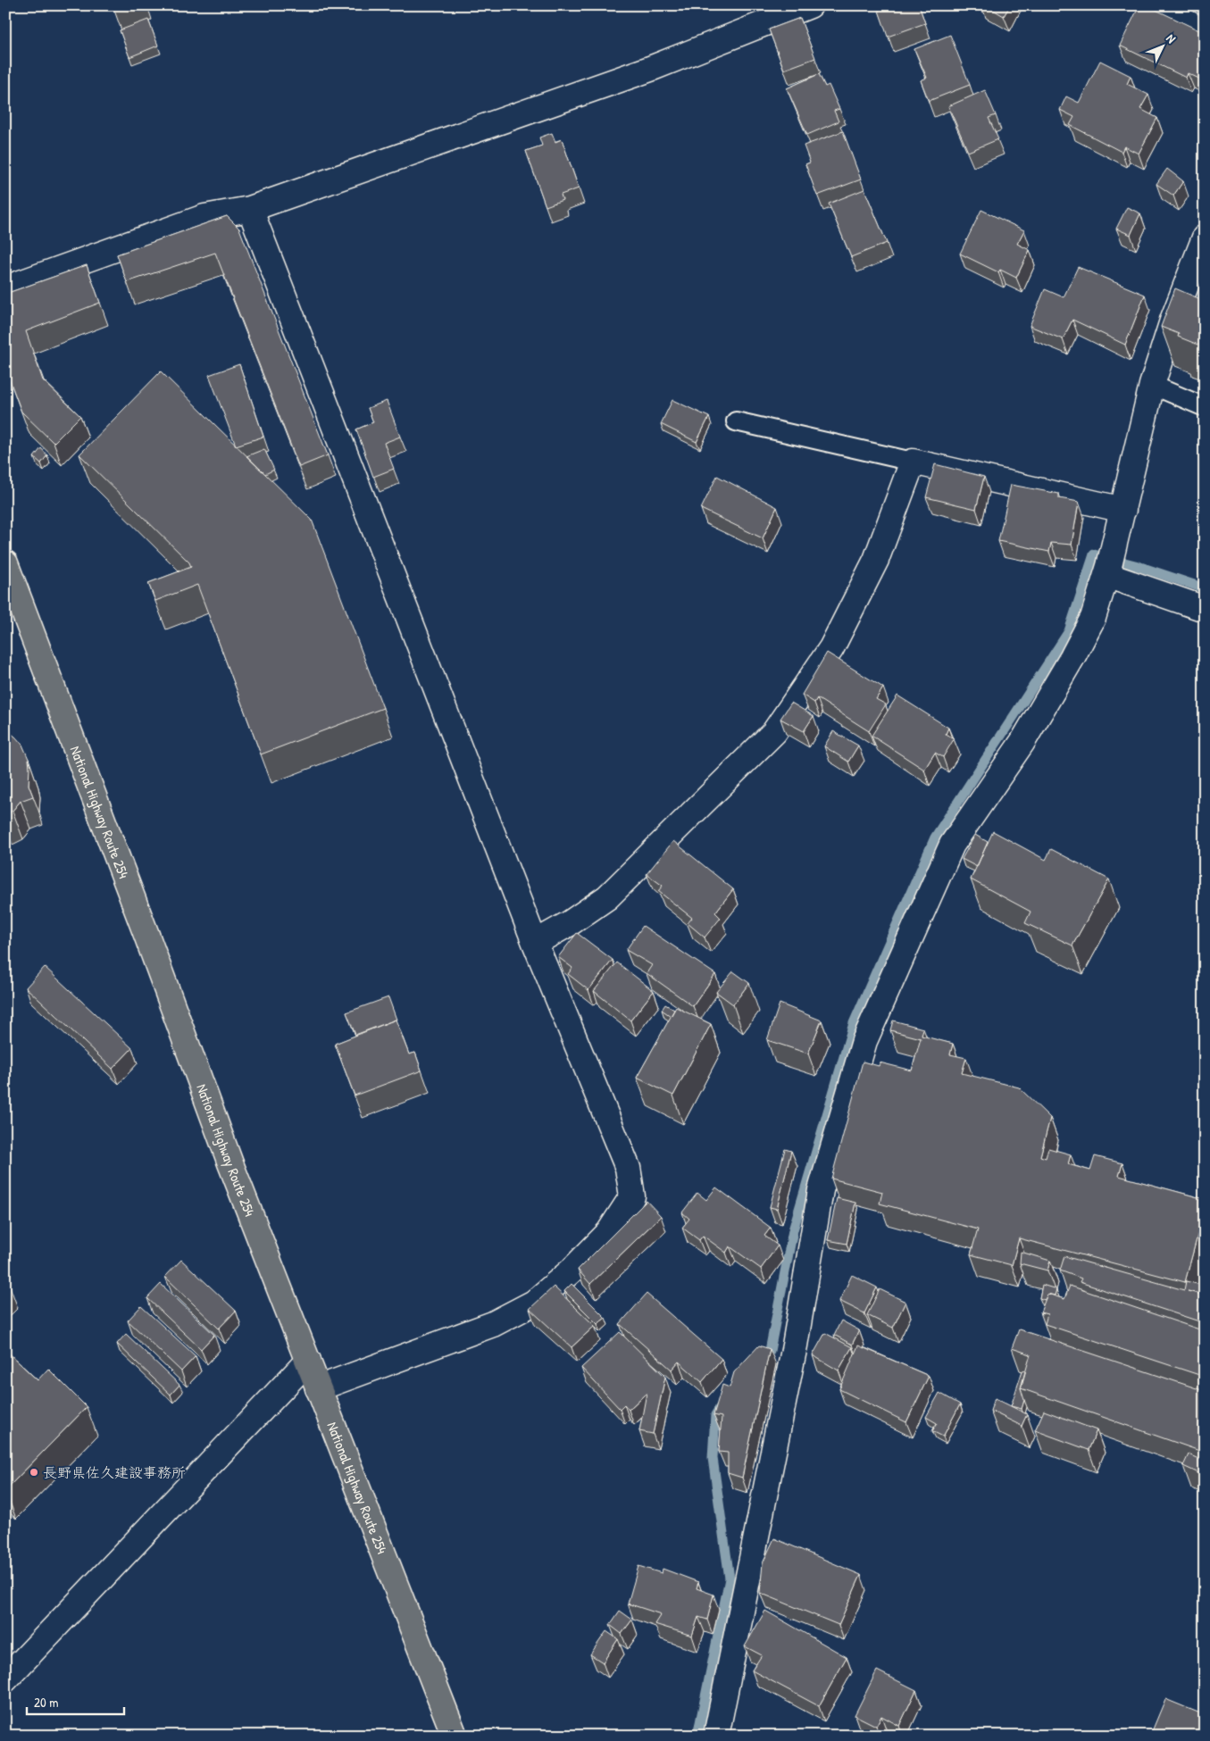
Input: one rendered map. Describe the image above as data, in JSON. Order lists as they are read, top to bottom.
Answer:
{
  "streets": {
    "highway": ["National Highway Route 254"]
  },
  "places": ["長野県佐久建設事務所"],
  "scale_bar": "20 m",
  "north": "top right"
}
